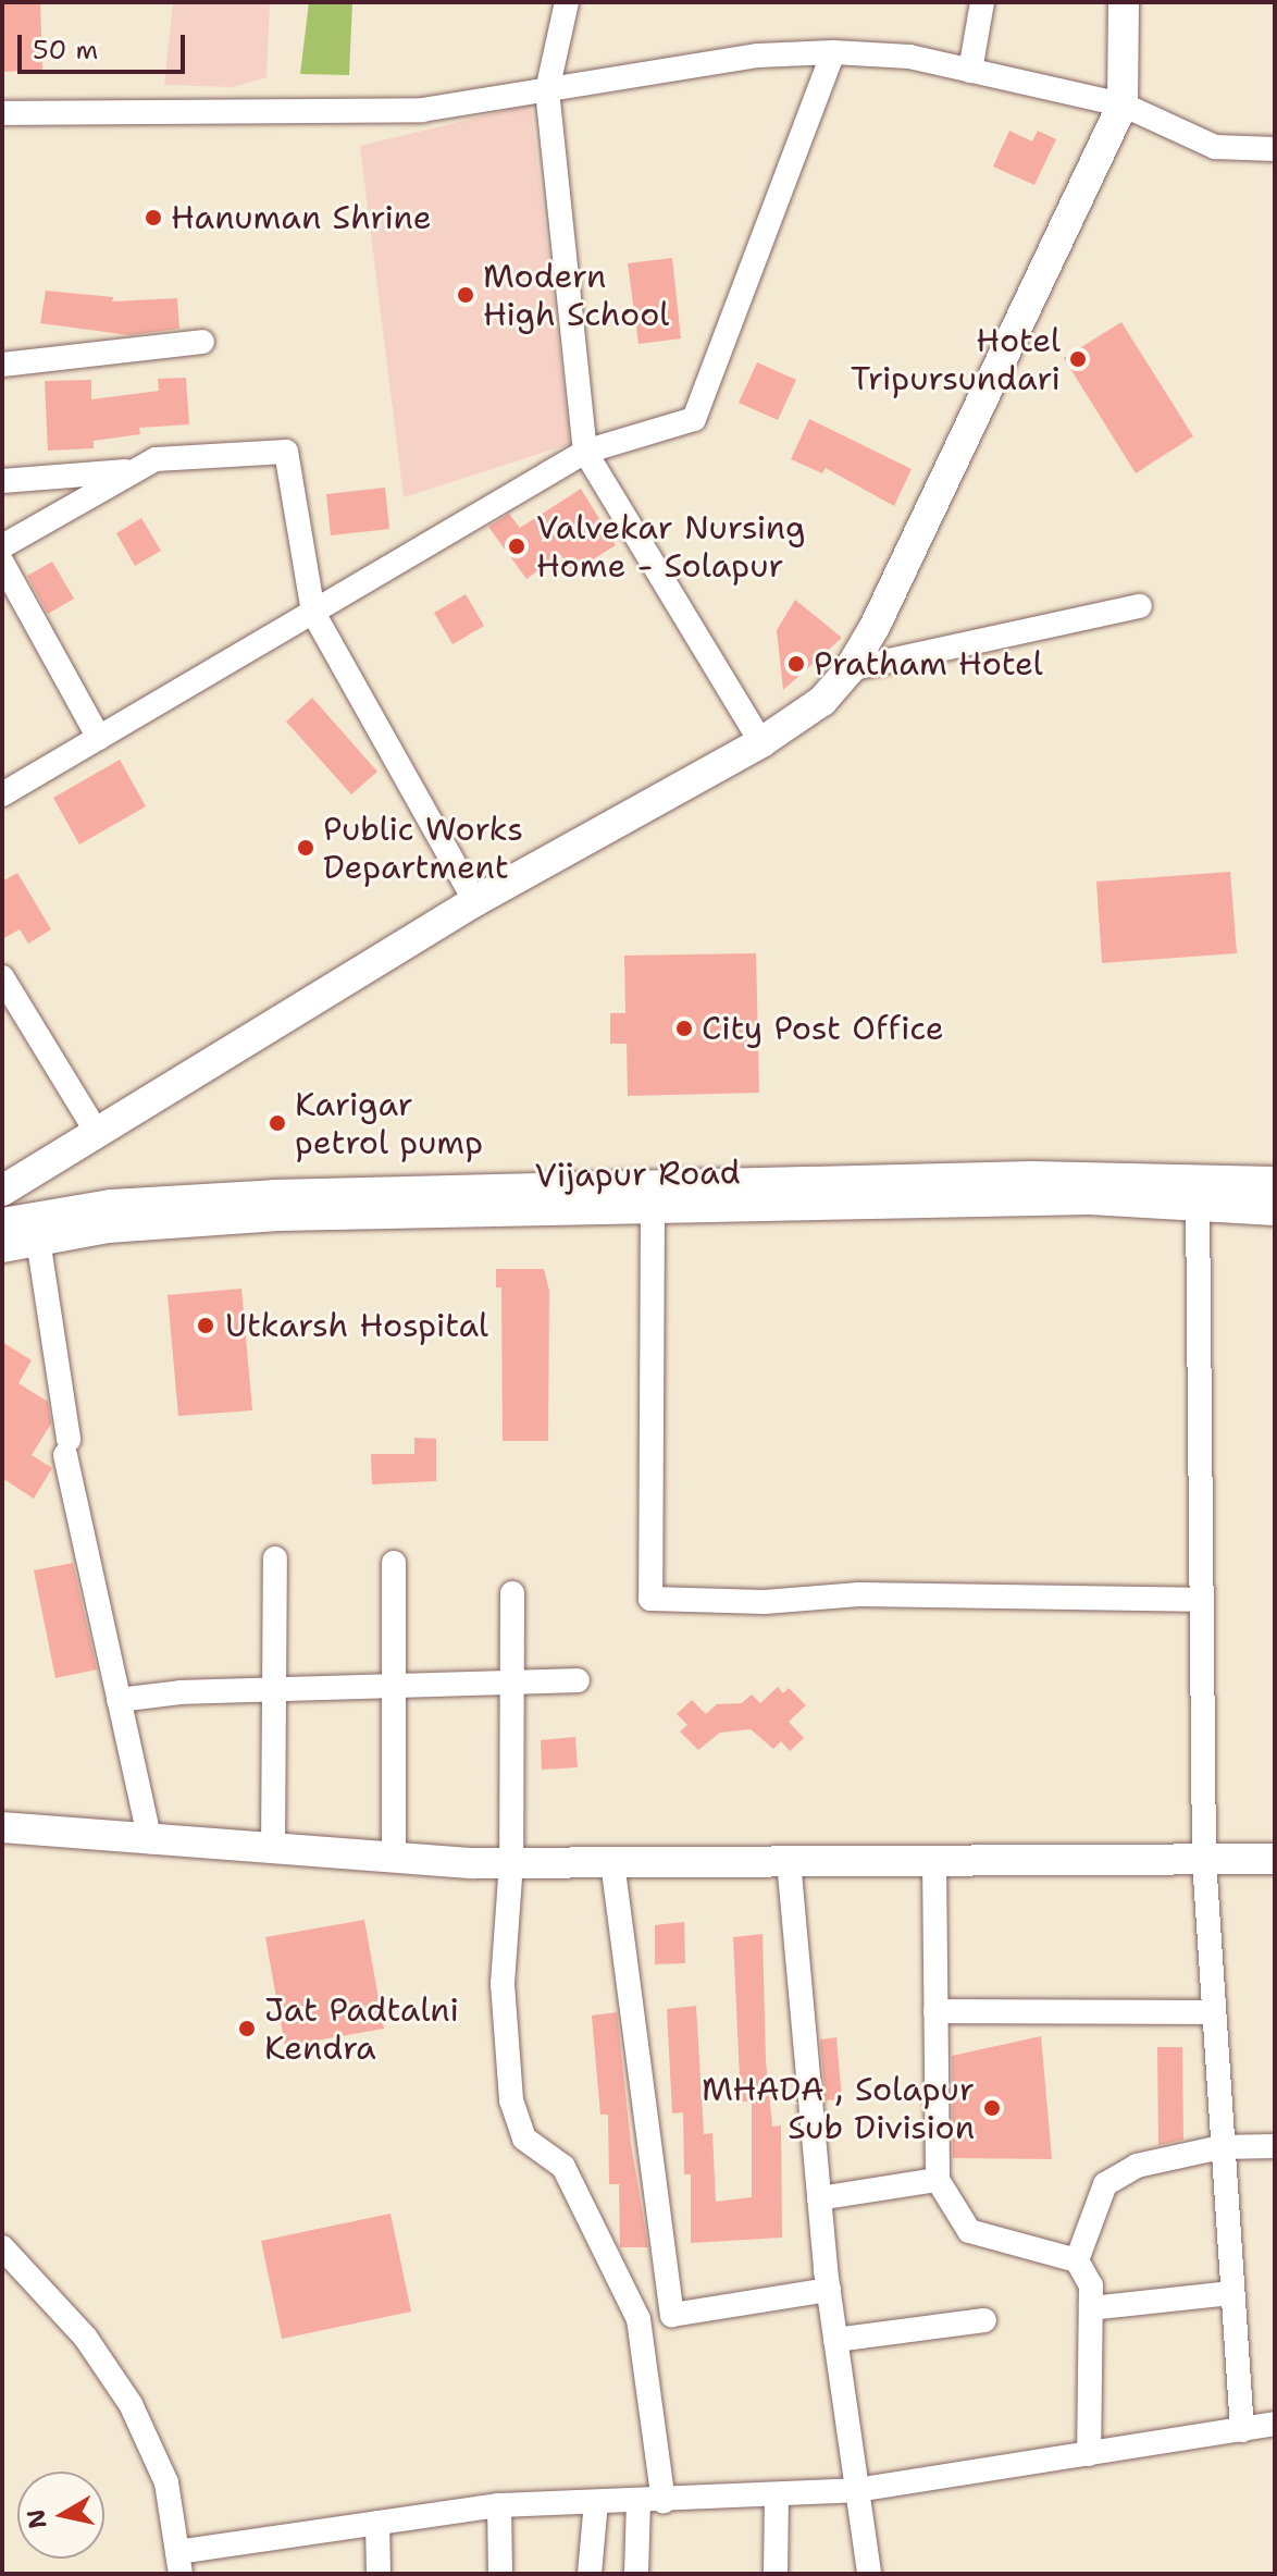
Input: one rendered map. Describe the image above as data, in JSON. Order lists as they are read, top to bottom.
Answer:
{
  "streets": {
    "main road": ["Vijapur Road"]
  },
  "places": [
    "Hanuman Shrine",
    "Modern High School",
    "Hotel Tripursundari",
    "Valvekar Nursing Home - Solapur",
    "Pratham Hotel",
    "Public Works Department",
    "City Post Office",
    "Karigar petrol pump",
    "Utkarsh Hospital",
    "Jat Padtalni Kendra",
    "MHADA , Solapur Sub Division"
  ],
  "scale_bar": "50 m",
  "north": "left"
}
